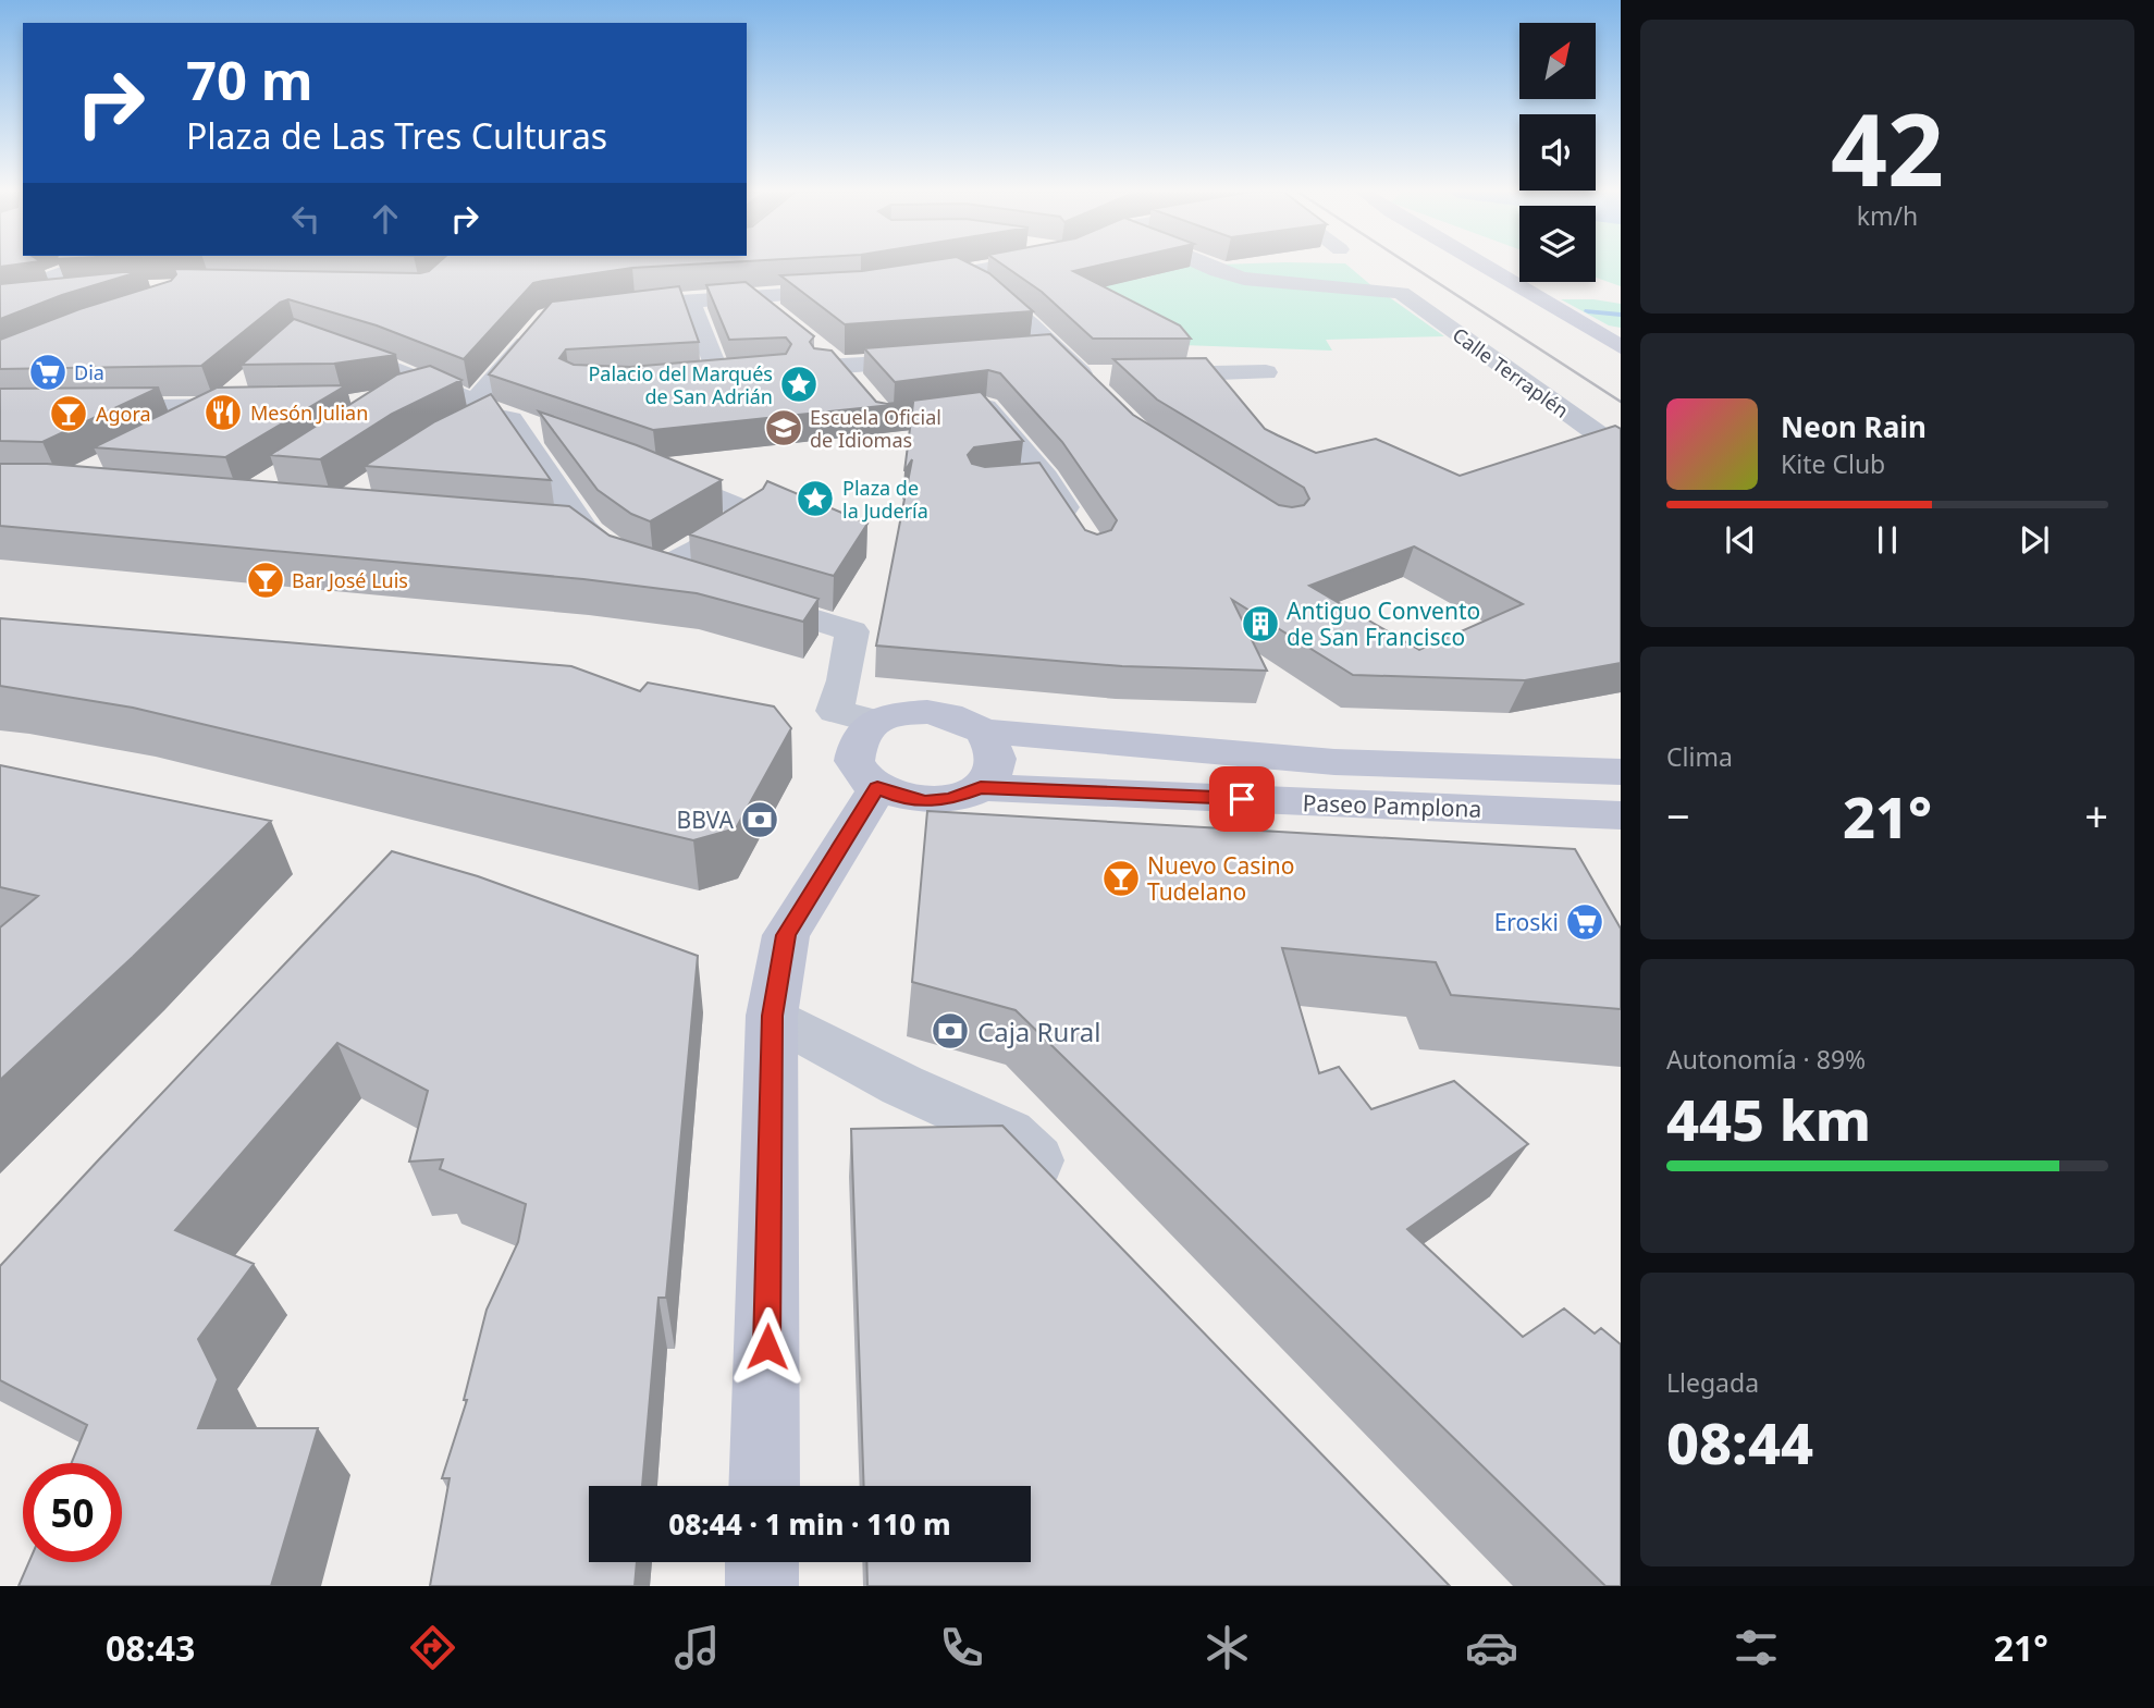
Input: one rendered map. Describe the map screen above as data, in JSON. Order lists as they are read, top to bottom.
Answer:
{
  "streets": {
    "main road": ["Paseo Pamplona"],
    "street": ["Calle Terraplén"]
  },
  "places": {
    "supermarket": ["Dia", "Eroski"],
    "place": ["Palacio del Marqués de San Adrián", "Plaza de la Judería"],
    "restaurant": ["Mesón Julian"],
    "bar": ["Agora", "Bar José Luis", "Nuevo Casino Tudelano"],
    "school or university": ["Escuela Oficial de Idiomas"],
    "building": ["Antiguo Convento de San Francisco"],
    "bank": ["BBVA", "Caja Rural"]
  },
  "north": "top right",
  "page": {
    "tile": [
      ["42", "km/h"],
      "Clima",
      ["Autonomía · 89%", "445 km"],
      ["Llegada", "08:44"]
    ],
    "turn": ["70 m", "Plaza de Las Tres Culturas"],
    "song": ["Neon Rain", "Kite Club"],
    "heat": ["−", "21°", "+"],
    "limit": "50",
    "trip": "08:44 · 1 min · 110 m",
    "tabs": ["08:43", "21°"]
  }
}
